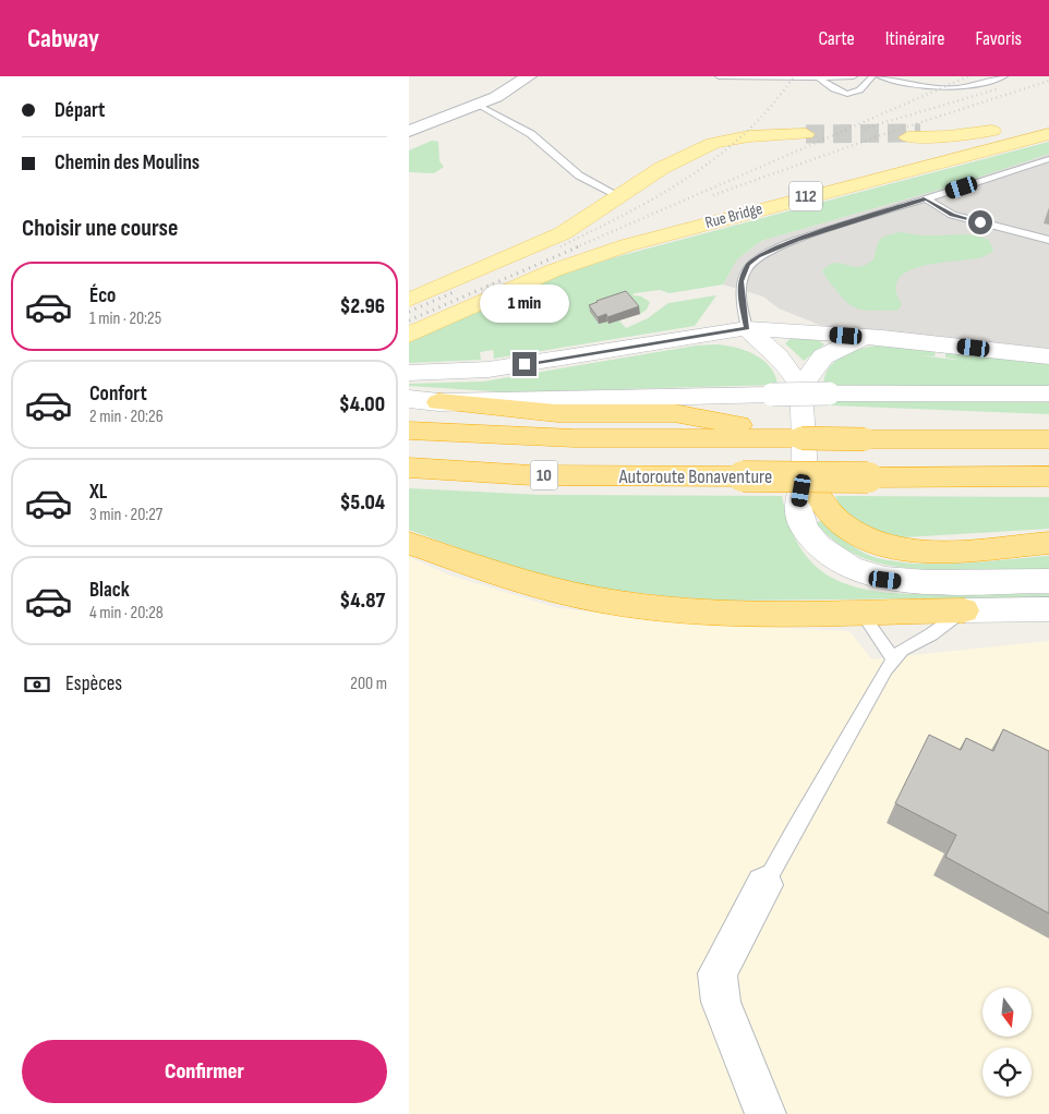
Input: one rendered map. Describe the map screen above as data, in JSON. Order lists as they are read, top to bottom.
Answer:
{
  "streets": {
    "highway": ["10", "Autoroute Bonaventure"],
    "main road": ["112", "Rue Bridge"]
  },
  "north": "bottom",
  "page": {
    "header": "Cabway",
    "nav": ["Carte", "Itinéraire", "Favoris"],
    "banner": ["Départ", "Chemin des Moulins"],
    "heading": "Choisir une course",
    "list": [
      {
        "name": "Éco",
        "note": "1 min · 20:25",
        "value": "$2.96"
      },
      {
        "name": "Confort",
        "note": "2 min · 20:26",
        "value": "$4.00"
      },
      {
        "name": "XL",
        "note": "3 min · 20:27",
        "value": "$5.04"
      },
      {
        "name": "Black",
        "note": "4 min · 20:28",
        "value": "$4.87"
      }
    ],
    "bubble": "1 min",
    "pay": ["Espèces", "200 m"],
    "buttons": "Confirmer"
  }
}
